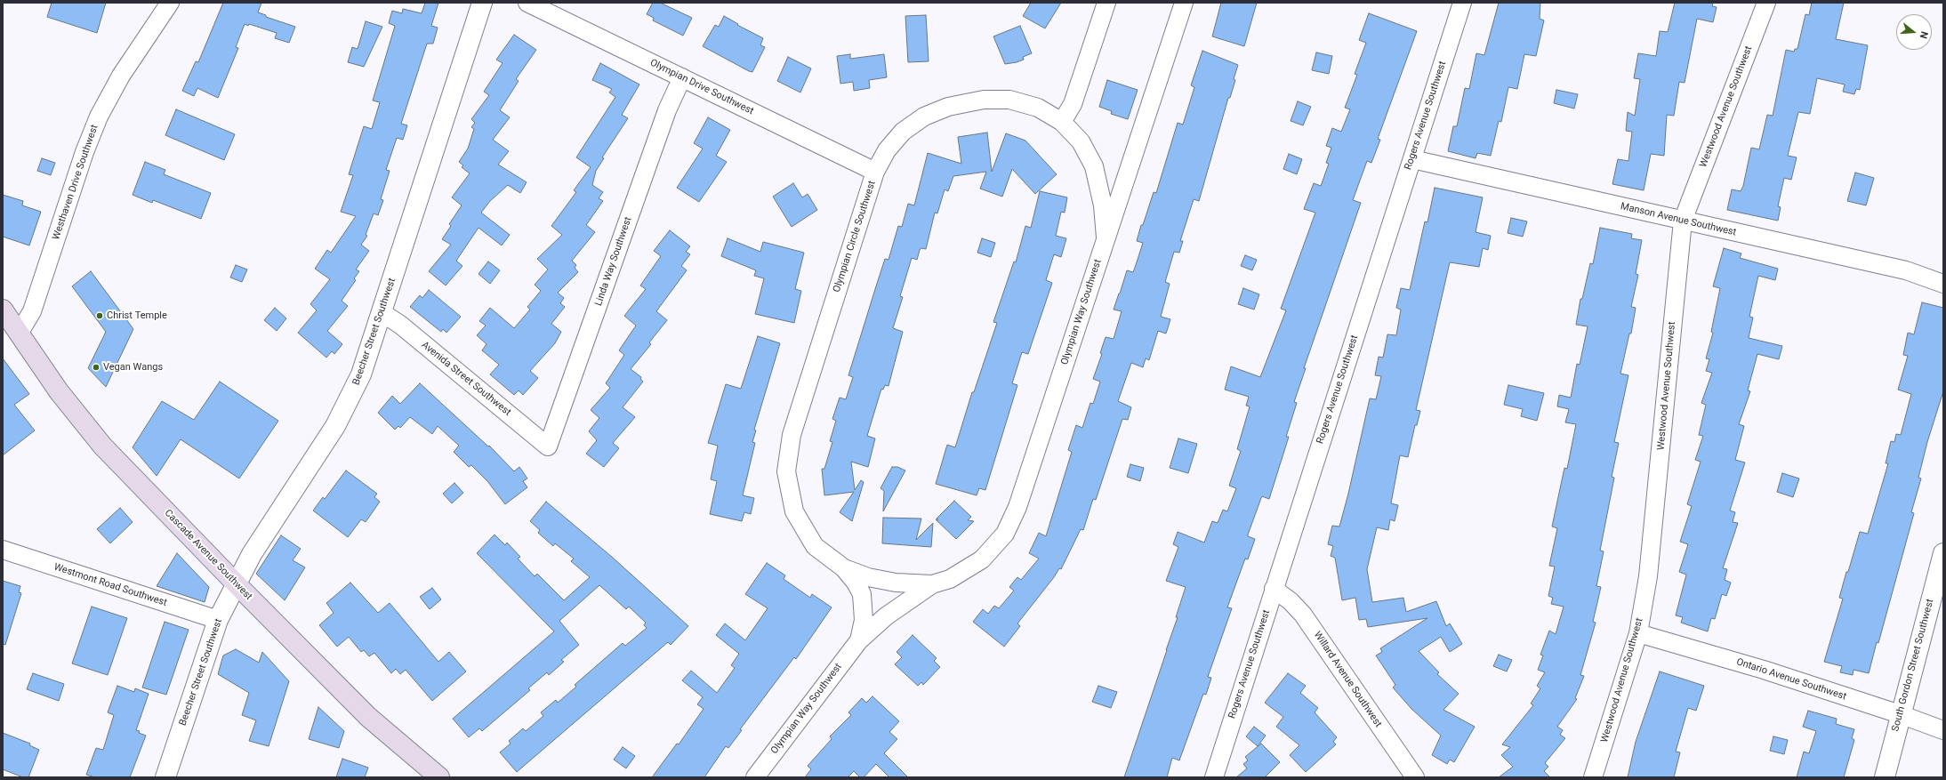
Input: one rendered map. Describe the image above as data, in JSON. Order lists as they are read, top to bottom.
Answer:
{
  "streets": {
    "main road": ["Cascade Avenue Southwest"],
    "street": [
      "Olympian Drive Southwest",
      "Westwood Avenue Southwest",
      "Rogers Avenue Southwest",
      "Westhaven Drive Southwest",
      "Manson Avenue Southwest",
      "Olympian Circle Southwest",
      "Linda Way Southwest",
      "Olympian Way Southwest",
      "Beecher Street Southwest",
      "Avenida Street Southwest",
      "Westmont Road Southwest",
      "South Gordon Street Southwest",
      "Willard Avenue Southwest",
      "Ontario Avenue Southwest"
    ]
  },
  "crossings": [
    ["Olympian Drive Southwest", "Olympian Circle Southwest"],
    ["Olympian Drive Southwest", "Linda Way Southwest"],
    ["Westwood Avenue Southwest", "Manson Avenue Southwest"],
    ["Westwood Avenue Southwest", "Ontario Avenue Southwest"],
    ["Rogers Avenue Southwest", "Manson Avenue Southwest"],
    ["Rogers Avenue Southwest", "Willard Avenue Southwest"],
    ["Westhaven Drive Southwest", "Cascade Avenue Southwest"],
    ["Olympian Circle Southwest", "Olympian Way Southwest"],
    ["Linda Way Southwest", "Avenida Street Southwest"],
    ["Beecher Street Southwest", "Avenida Street Southwest"],
    ["Beecher Street Southwest", "Cascade Avenue Southwest"],
    ["Beecher Street Southwest", "Westmont Road Southwest"],
    ["South Gordon Street Southwest", "Ontario Avenue Southwest"]
  ],
  "places": ["Christ Temple", "Vegan Wangs"],
  "north": "right"
}
